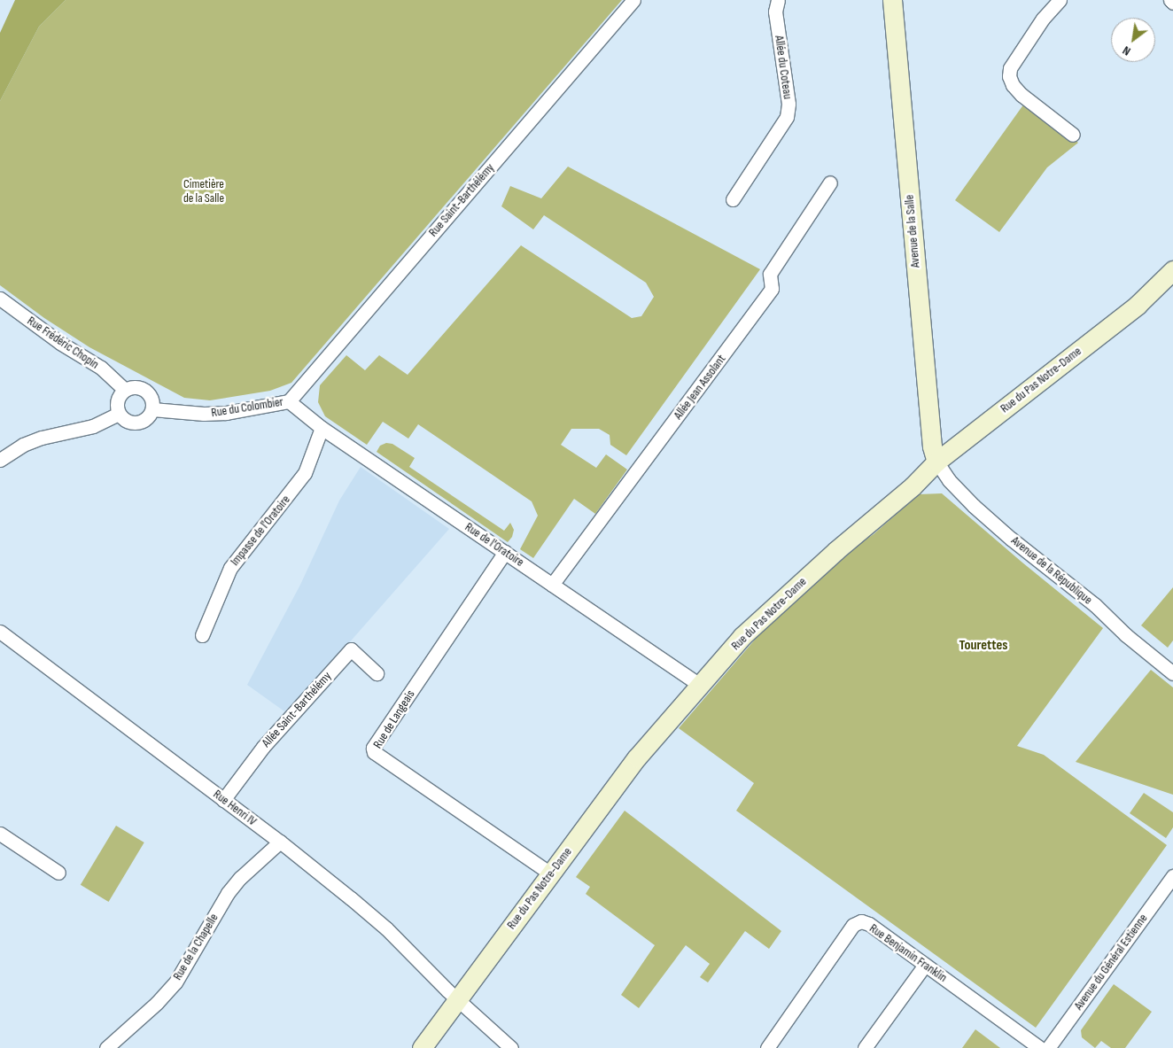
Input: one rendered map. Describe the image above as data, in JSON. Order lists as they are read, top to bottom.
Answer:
{
  "streets": {
    "street": [
      "Allée du Coteau",
      "Rue Saint-Barthélémy",
      "Avenue de la Salle",
      "Rue Frédéric Chopin",
      "Rue du Pas Notre-Dame",
      "Allée Jean Assolant",
      "Rue du Colombier",
      "Impasse de l'Oratoire",
      "Rue de l'Oratoire",
      "Avenue de la République",
      "Allée Saint-Barthélémy",
      "Rue de Langeais",
      "Rue Henri IV",
      "Rue de la Chapelle",
      "Rue Benjamin Franklin",
      "Avenue du Général Estienne"
    ]
  },
  "crossings": [
    ["Rue Saint-Barthélémy", "Rue du Colombier"],
    ["Rue Saint-Barthélémy", "Rue de l'Oratoire"],
    ["Avenue de la Salle", "Rue du Pas Notre-Dame"],
    ["Avenue de la Salle", "Avenue de la République"],
    ["Rue Frédéric Chopin", "Rue du Colombier"],
    ["Rue du Pas Notre-Dame", "Rue de l'Oratoire"],
    ["Rue du Pas Notre-Dame", "Avenue de la République"],
    ["Rue du Pas Notre-Dame", "Rue de Langeais"],
    ["Rue du Pas Notre-Dame", "Rue Henri IV"],
    ["Allée Jean Assolant", "Rue de l'Oratoire"],
    ["Rue du Colombier", "Rue de l'Oratoire"],
    ["Impasse de l'Oratoire", "Rue de l'Oratoire"],
    ["Rue de l'Oratoire", "Rue de Langeais"],
    ["Allée Saint-Barthélémy", "Rue Henri IV"],
    ["Rue Henri IV", "Rue de la Chapelle"]
  ],
  "districts": ["Tourettes"],
  "parks": ["Cimetière de la Salle"],
  "north": "bottom left"
}
